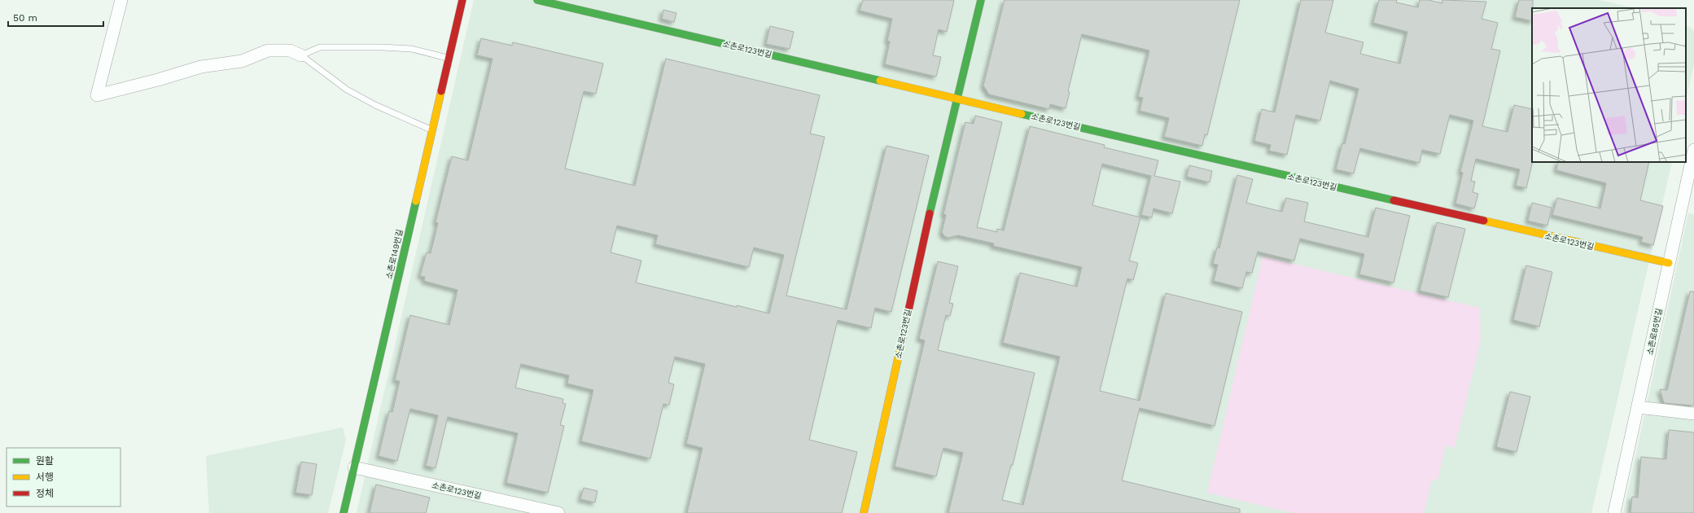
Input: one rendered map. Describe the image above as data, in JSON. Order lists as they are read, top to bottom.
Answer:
{
  "streets": {
    "street": ["소촌로123번길", "소촌로149번길", "소촌로85번길"]
  },
  "crossings": [
    ["소촌로123번길", "소촌로149번길"],
    ["소촌로123번길", "소촌로85번길"]
  ],
  "legend": ["원활", "서행", "정체"],
  "scale_bar": "50 m"
}
